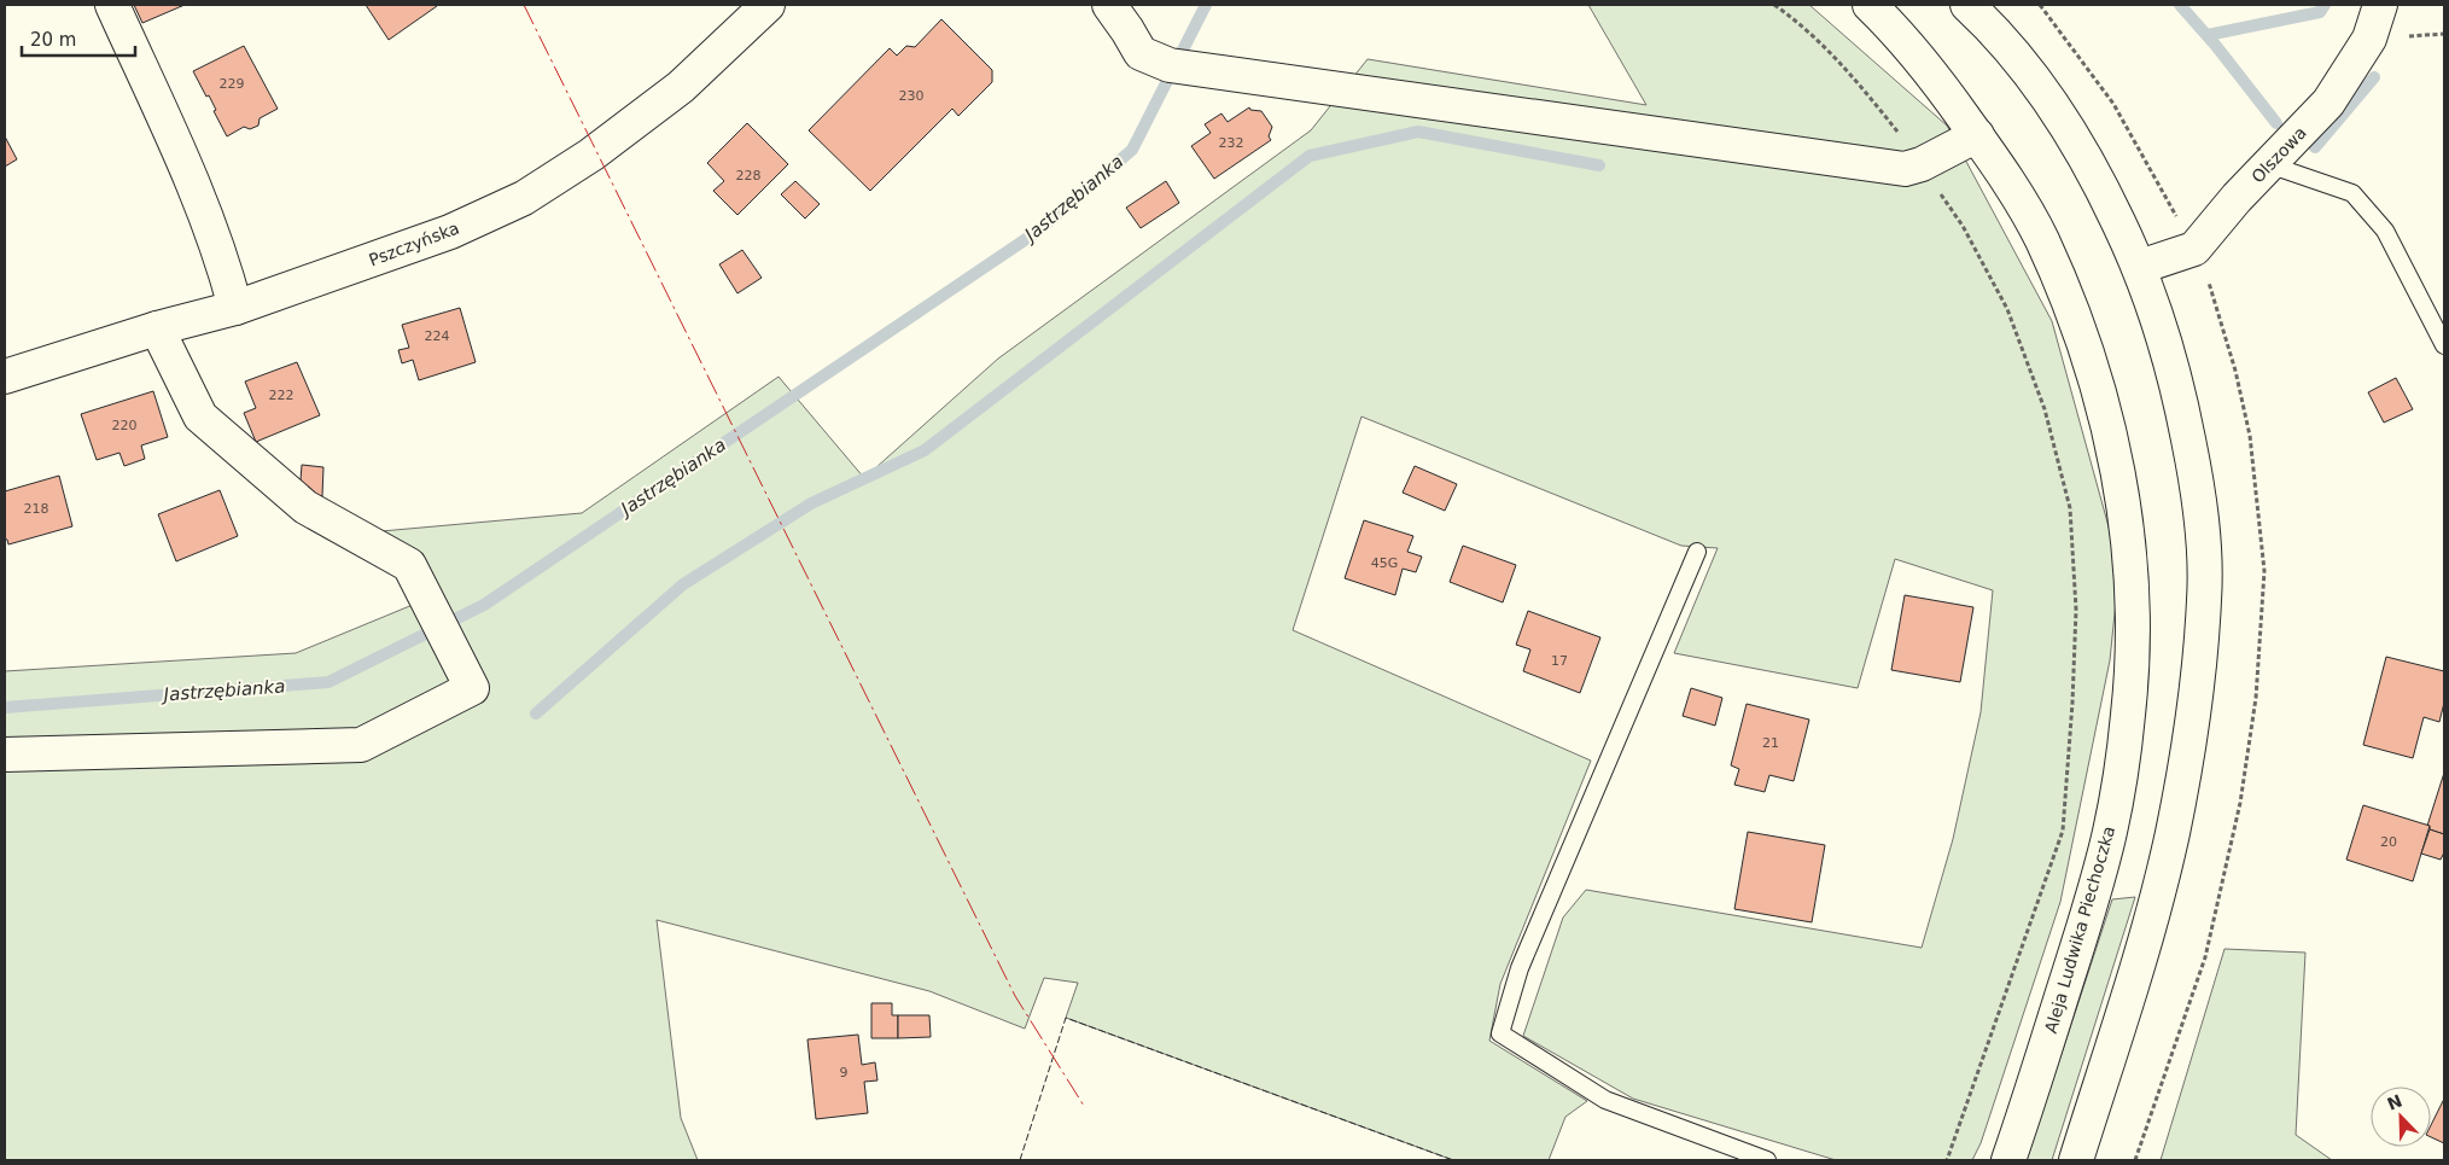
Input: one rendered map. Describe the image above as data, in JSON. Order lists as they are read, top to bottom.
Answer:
{
  "streets": {
    "street": ["Olszowa", "Pszczyńska", "Aleja Ludwika Piechoczka"]
  },
  "water": ["Jastrzębianka"],
  "house_numbers": [
    "229",
    "230",
    "232",
    "228",
    "224",
    "222",
    "220",
    "218",
    "45G",
    "17",
    "21",
    "20",
    "9"
  ],
  "scale_bar": "20 m",
  "north": "top left"
}
